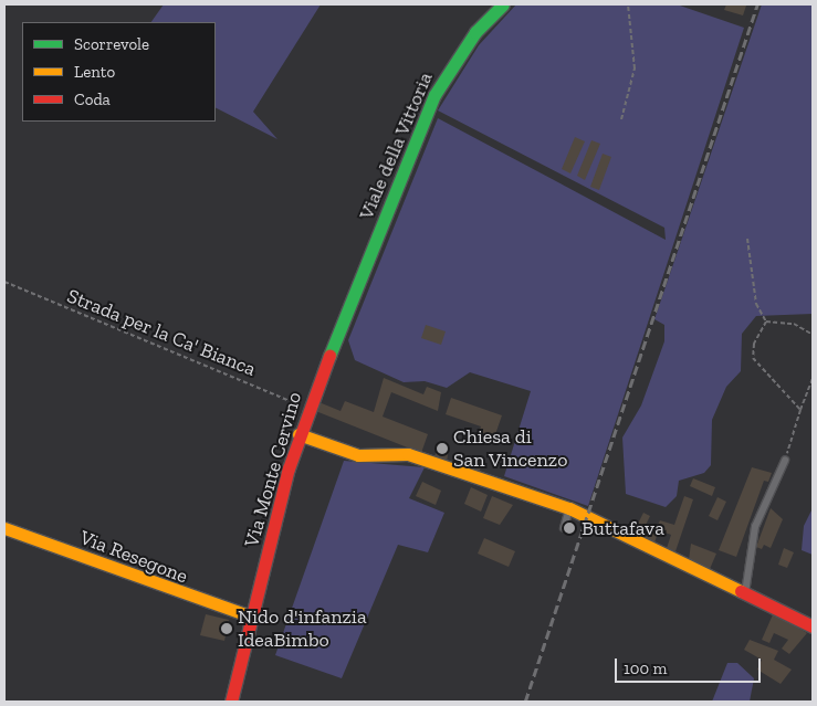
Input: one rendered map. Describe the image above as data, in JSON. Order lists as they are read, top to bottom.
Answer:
{
  "streets": {
    "street": ["Viale della Vittoria", "Via Monte Cervino", "Via Resegone"],
    "path": ["Strada per la Ca' Bianca"]
  },
  "crossings": [
    ["Viale della Vittoria", "Via Monte Cervino"],
    ["Strada per la Ca' Bianca", "Via Monte Cervino"],
    ["Via Monte Cervino", "Via Resegone"]
  ],
  "places": ["Chiesa di San Vincenzo", "Buttafava", "Nido d'infanzia IdeaBimbo"],
  "legend": ["Scorrevole", "Lento", "Coda"],
  "scale_bar": "100 m"
}
